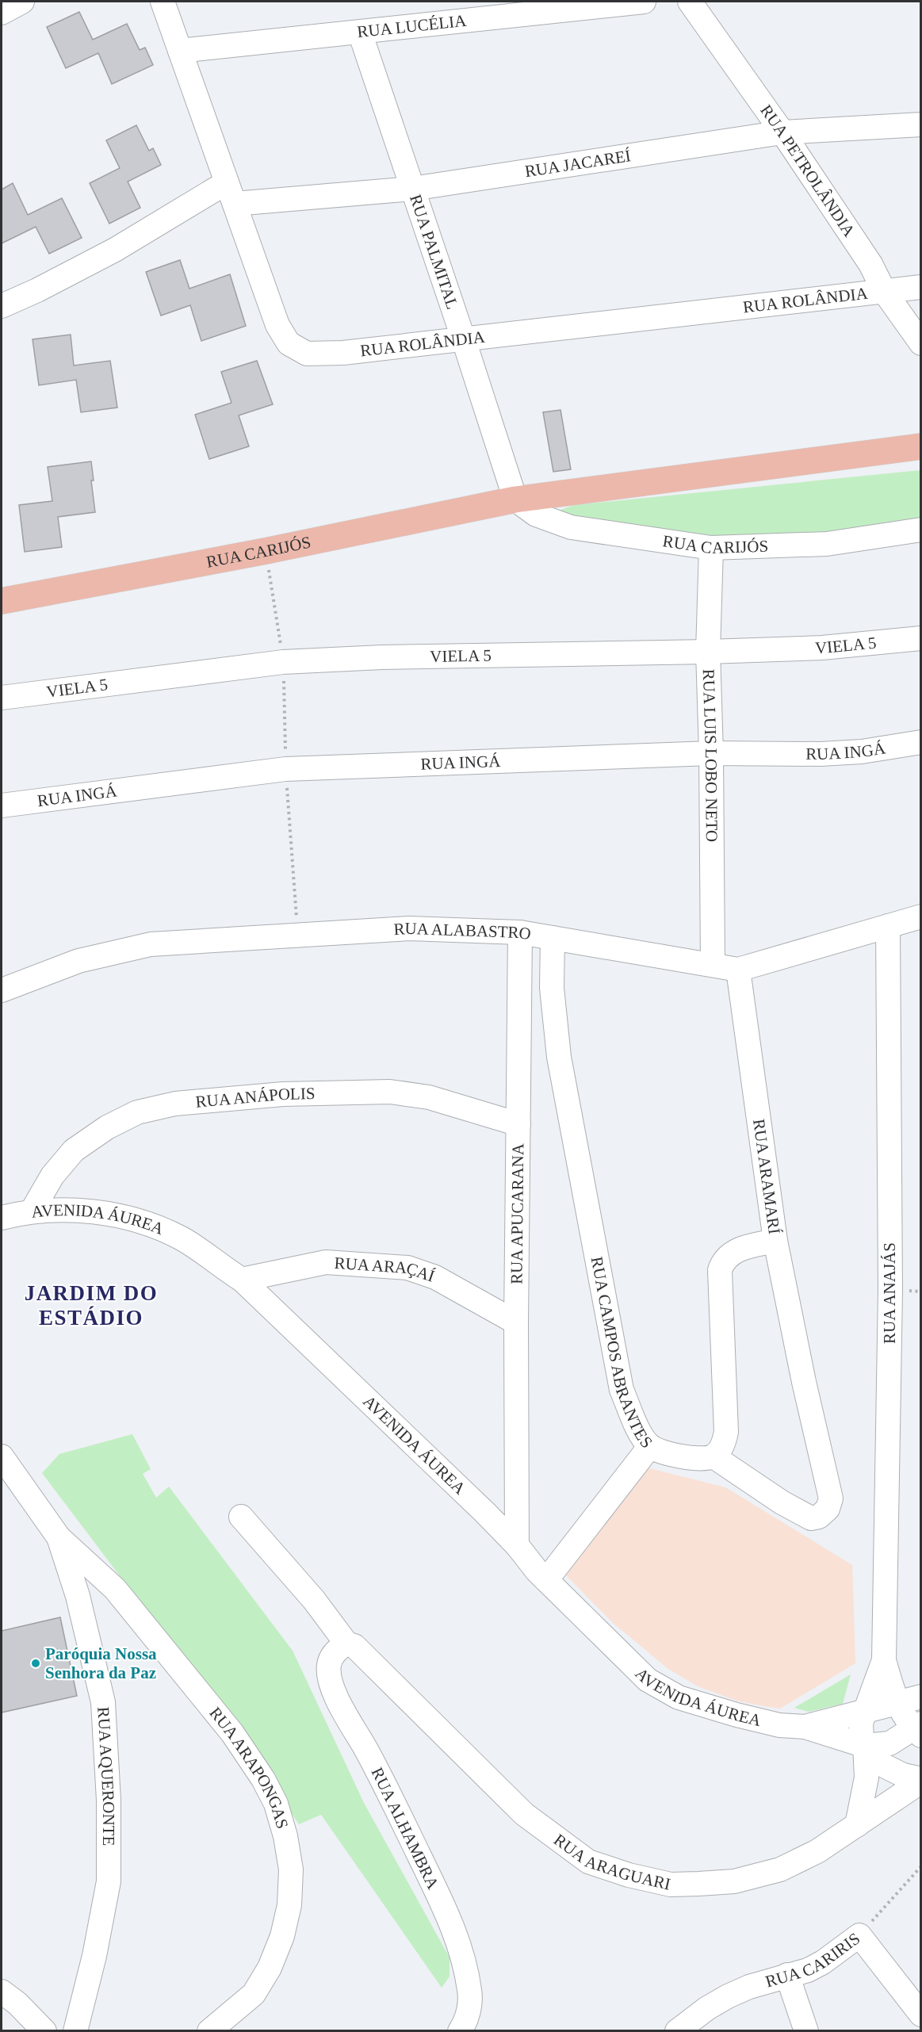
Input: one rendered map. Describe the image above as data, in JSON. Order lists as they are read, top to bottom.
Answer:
{
  "streets": {
    "main road": ["RUA CARIJÓS"],
    "street": [
      "RUA LUCÉLIA",
      "RUA JACAREÍ",
      "RUA PETROLÂNDIA",
      "RUA PALMITAL",
      "RUA ROLÂNDIA",
      "VIELA 5",
      "RUA INGÁ",
      "RUA LUIS LOBO NETO",
      "RUA ALABASTRO",
      "RUA ANÁPOLIS",
      "RUA ARAMARÍ",
      "RUA APUCARANA",
      "AVENIDA ÁUREA",
      "RUA ARAÇAÍ",
      "RUA ANAJÁS",
      "RUA CAMPOS ABRANTES",
      "RUA ARAPONGAS",
      "RUA AQUERONTE",
      "RUA ALHAMBRA",
      "RUA ARAGUARI",
      "RUA CARIRIS"
    ]
  },
  "crossings": [
    ["RUA LUCÉLIA", "RUA PALMITAL"],
    ["RUA LUCÉLIA", "RUA ROLÂNDIA"],
    ["RUA JACAREÍ", "RUA PETROLÂNDIA"],
    ["RUA JACAREÍ", "RUA PALMITAL"],
    ["RUA JACAREÍ", "RUA ROLÂNDIA"],
    ["RUA PETROLÂNDIA", "RUA ROLÂNDIA"],
    ["RUA PALMITAL", "RUA ROLÂNDIA"],
    ["RUA PALMITAL", "RUA CARIJÓS"],
    ["RUA CARIJÓS", "RUA LUIS LOBO NETO"],
    ["VIELA 5", "RUA LUIS LOBO NETO"],
    ["RUA INGÁ", "RUA LUIS LOBO NETO"],
    ["RUA LUIS LOBO NETO", "RUA ALABASTRO"],
    ["RUA ALABASTRO", "RUA ARAMARÍ"],
    ["RUA ALABASTRO", "RUA APUCARANA"],
    ["RUA ALABASTRO", "RUA ANAJÁS"],
    ["RUA ALABASTRO", "RUA CAMPOS ABRANTES"],
    ["RUA ANÁPOLIS", "RUA APUCARANA"],
    ["RUA ANÁPOLIS", "AVENIDA ÁUREA"],
    ["RUA ARAMARÍ", "RUA CAMPOS ABRANTES"],
    ["RUA APUCARANA", "AVENIDA ÁUREA"],
    ["RUA APUCARANA", "RUA ARAÇAÍ"],
    ["AVENIDA ÁUREA", "RUA ARAÇAÍ"],
    ["AVENIDA ÁUREA", "RUA ANAJÁS"],
    ["RUA ARAPONGAS", "RUA AQUERONTE"],
    ["RUA ALHAMBRA", "RUA ARAGUARI"]
  ],
  "districts": ["JARDIM DO ESTÁDIO"],
  "places": ["Paróquia Nossa Senhora da Paz"]
}
